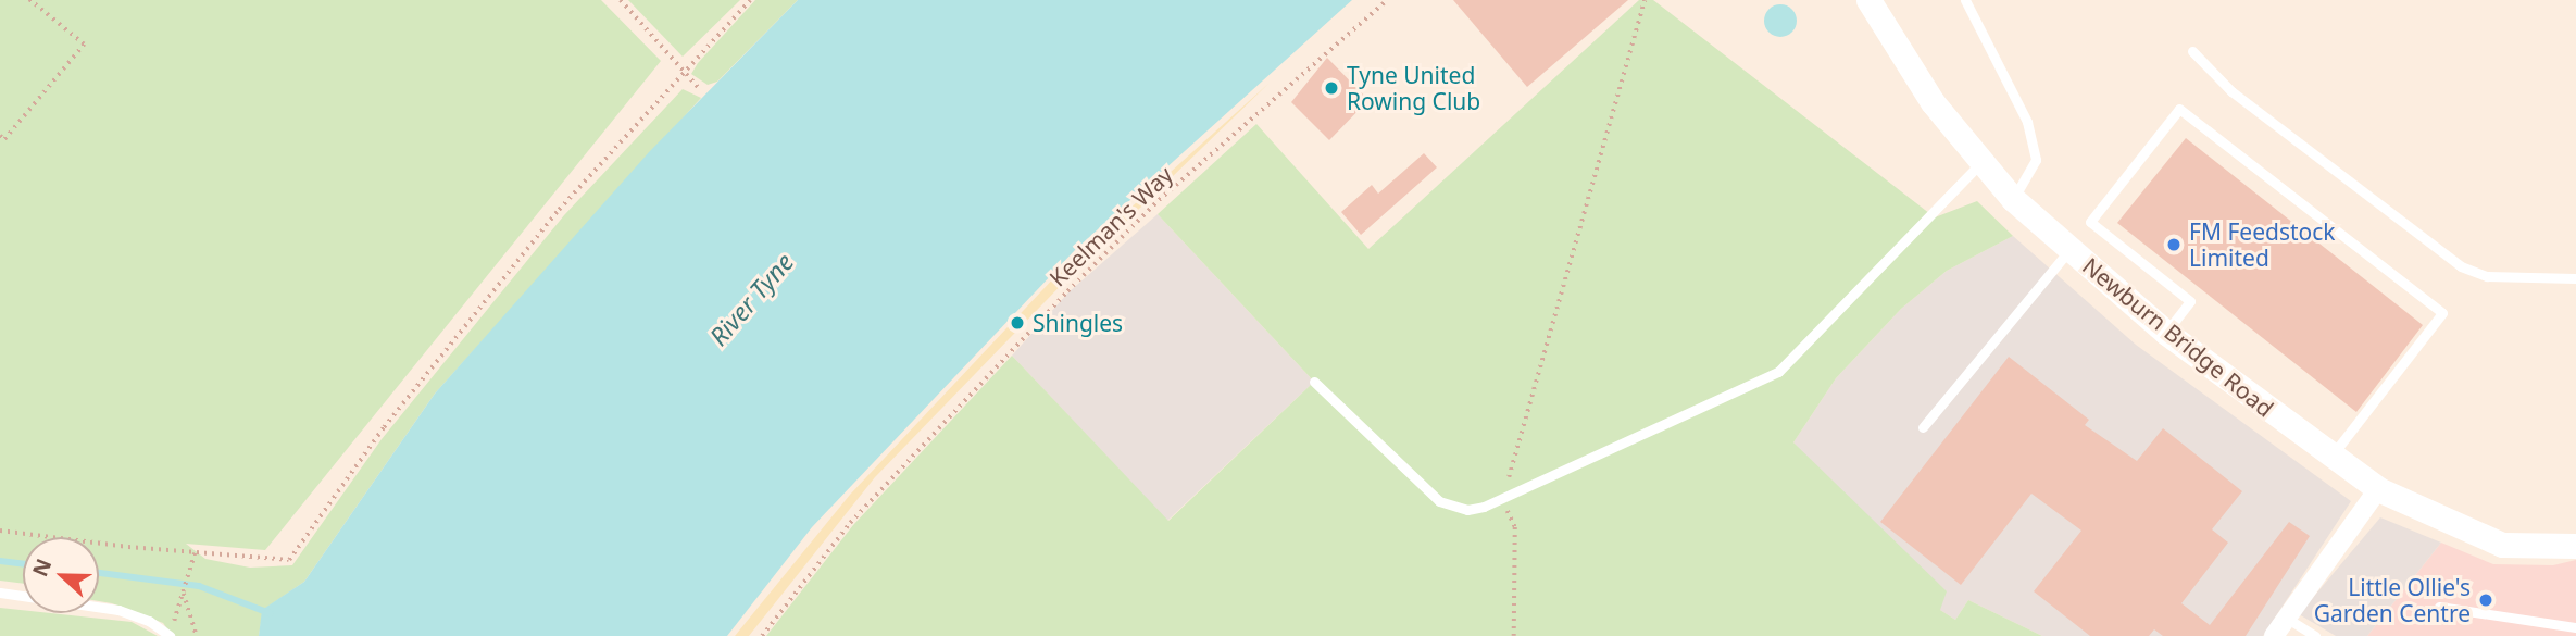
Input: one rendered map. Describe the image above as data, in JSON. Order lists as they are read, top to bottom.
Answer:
{
  "streets": {
    "street": ["Newburn Bridge Road"],
    "path": ["Keelman's Way"]
  },
  "water": ["River Tyne"],
  "places": [
    "Tyne United Rowing Club",
    "FM Feedstock Limited",
    "Shingles",
    "Little Ollie's Garden Centre"
  ],
  "north": "left"
}
